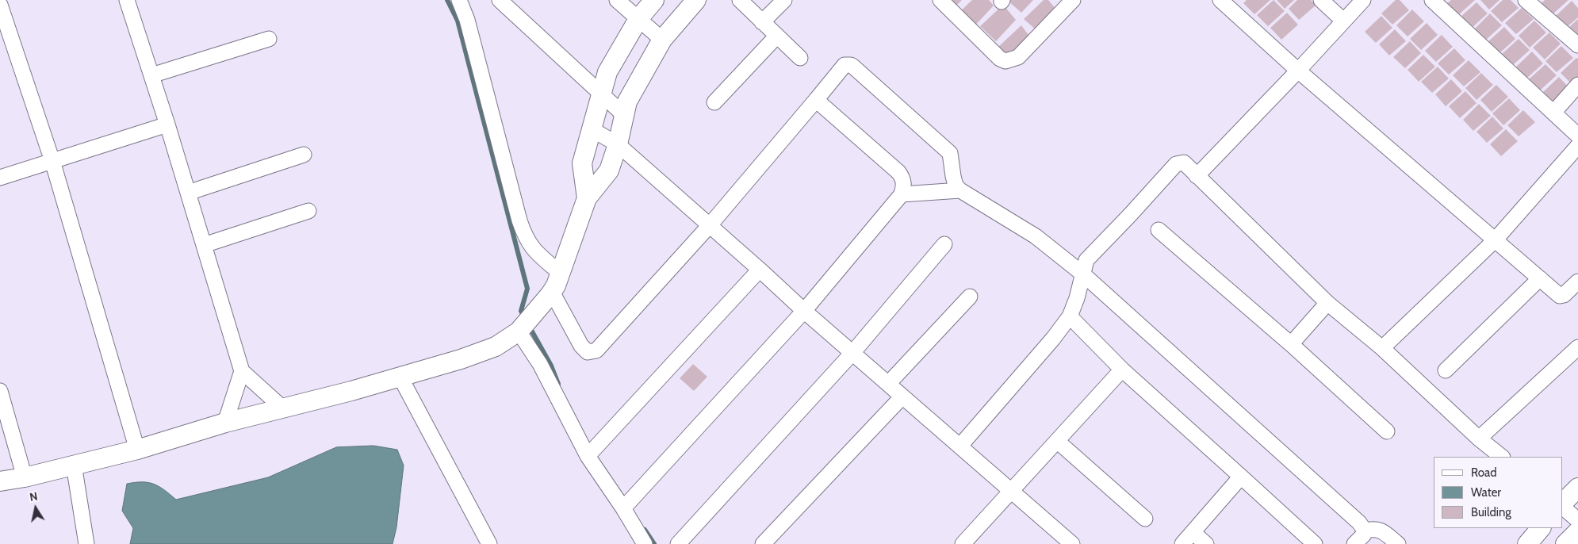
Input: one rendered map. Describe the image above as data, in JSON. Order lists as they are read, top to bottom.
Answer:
{
  "legend": ["Road", "Water", "Building"],
  "north": "top"
}
